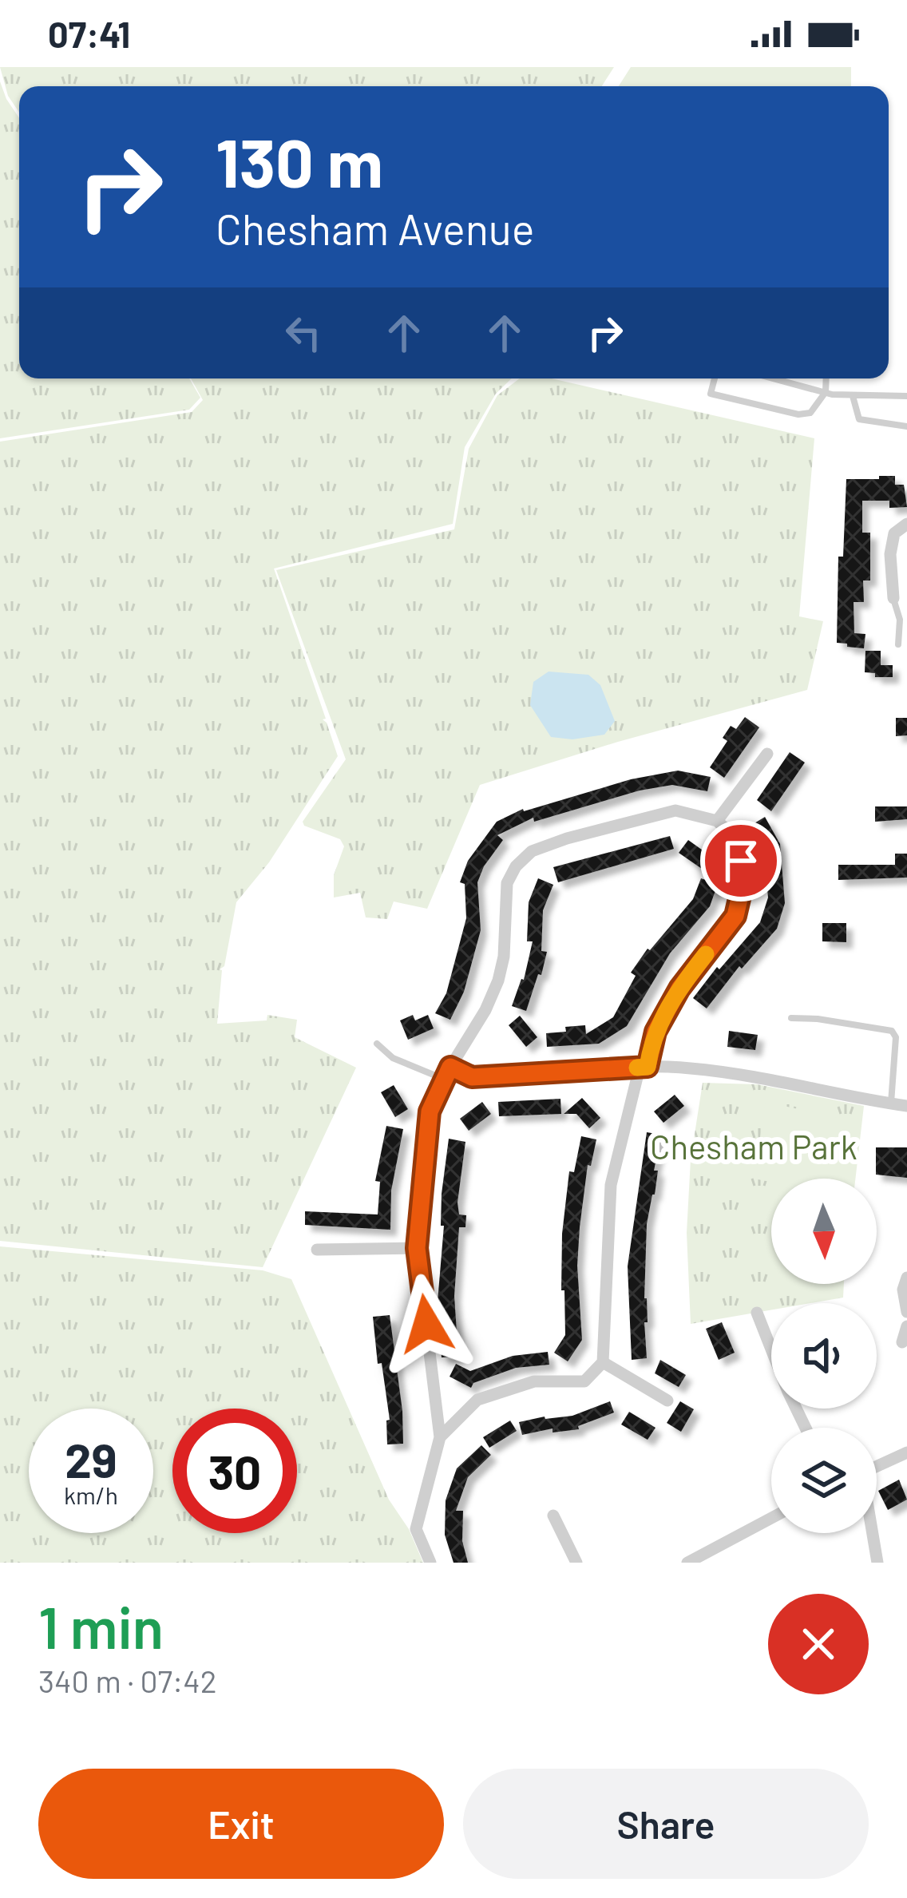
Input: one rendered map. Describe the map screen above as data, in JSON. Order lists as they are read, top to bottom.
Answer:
{
  "parks": ["Chesham Park"],
  "north": "bottom",
  "page": {
    "status": "07:41",
    "turn": ["130 m", "Chesham Avenue"],
    "speed": "29 km/h",
    "limit": "30",
    "heading": ["1 min", "340 m · 07:42"],
    "buttons": ["Exit", "Share"]
  }
}
